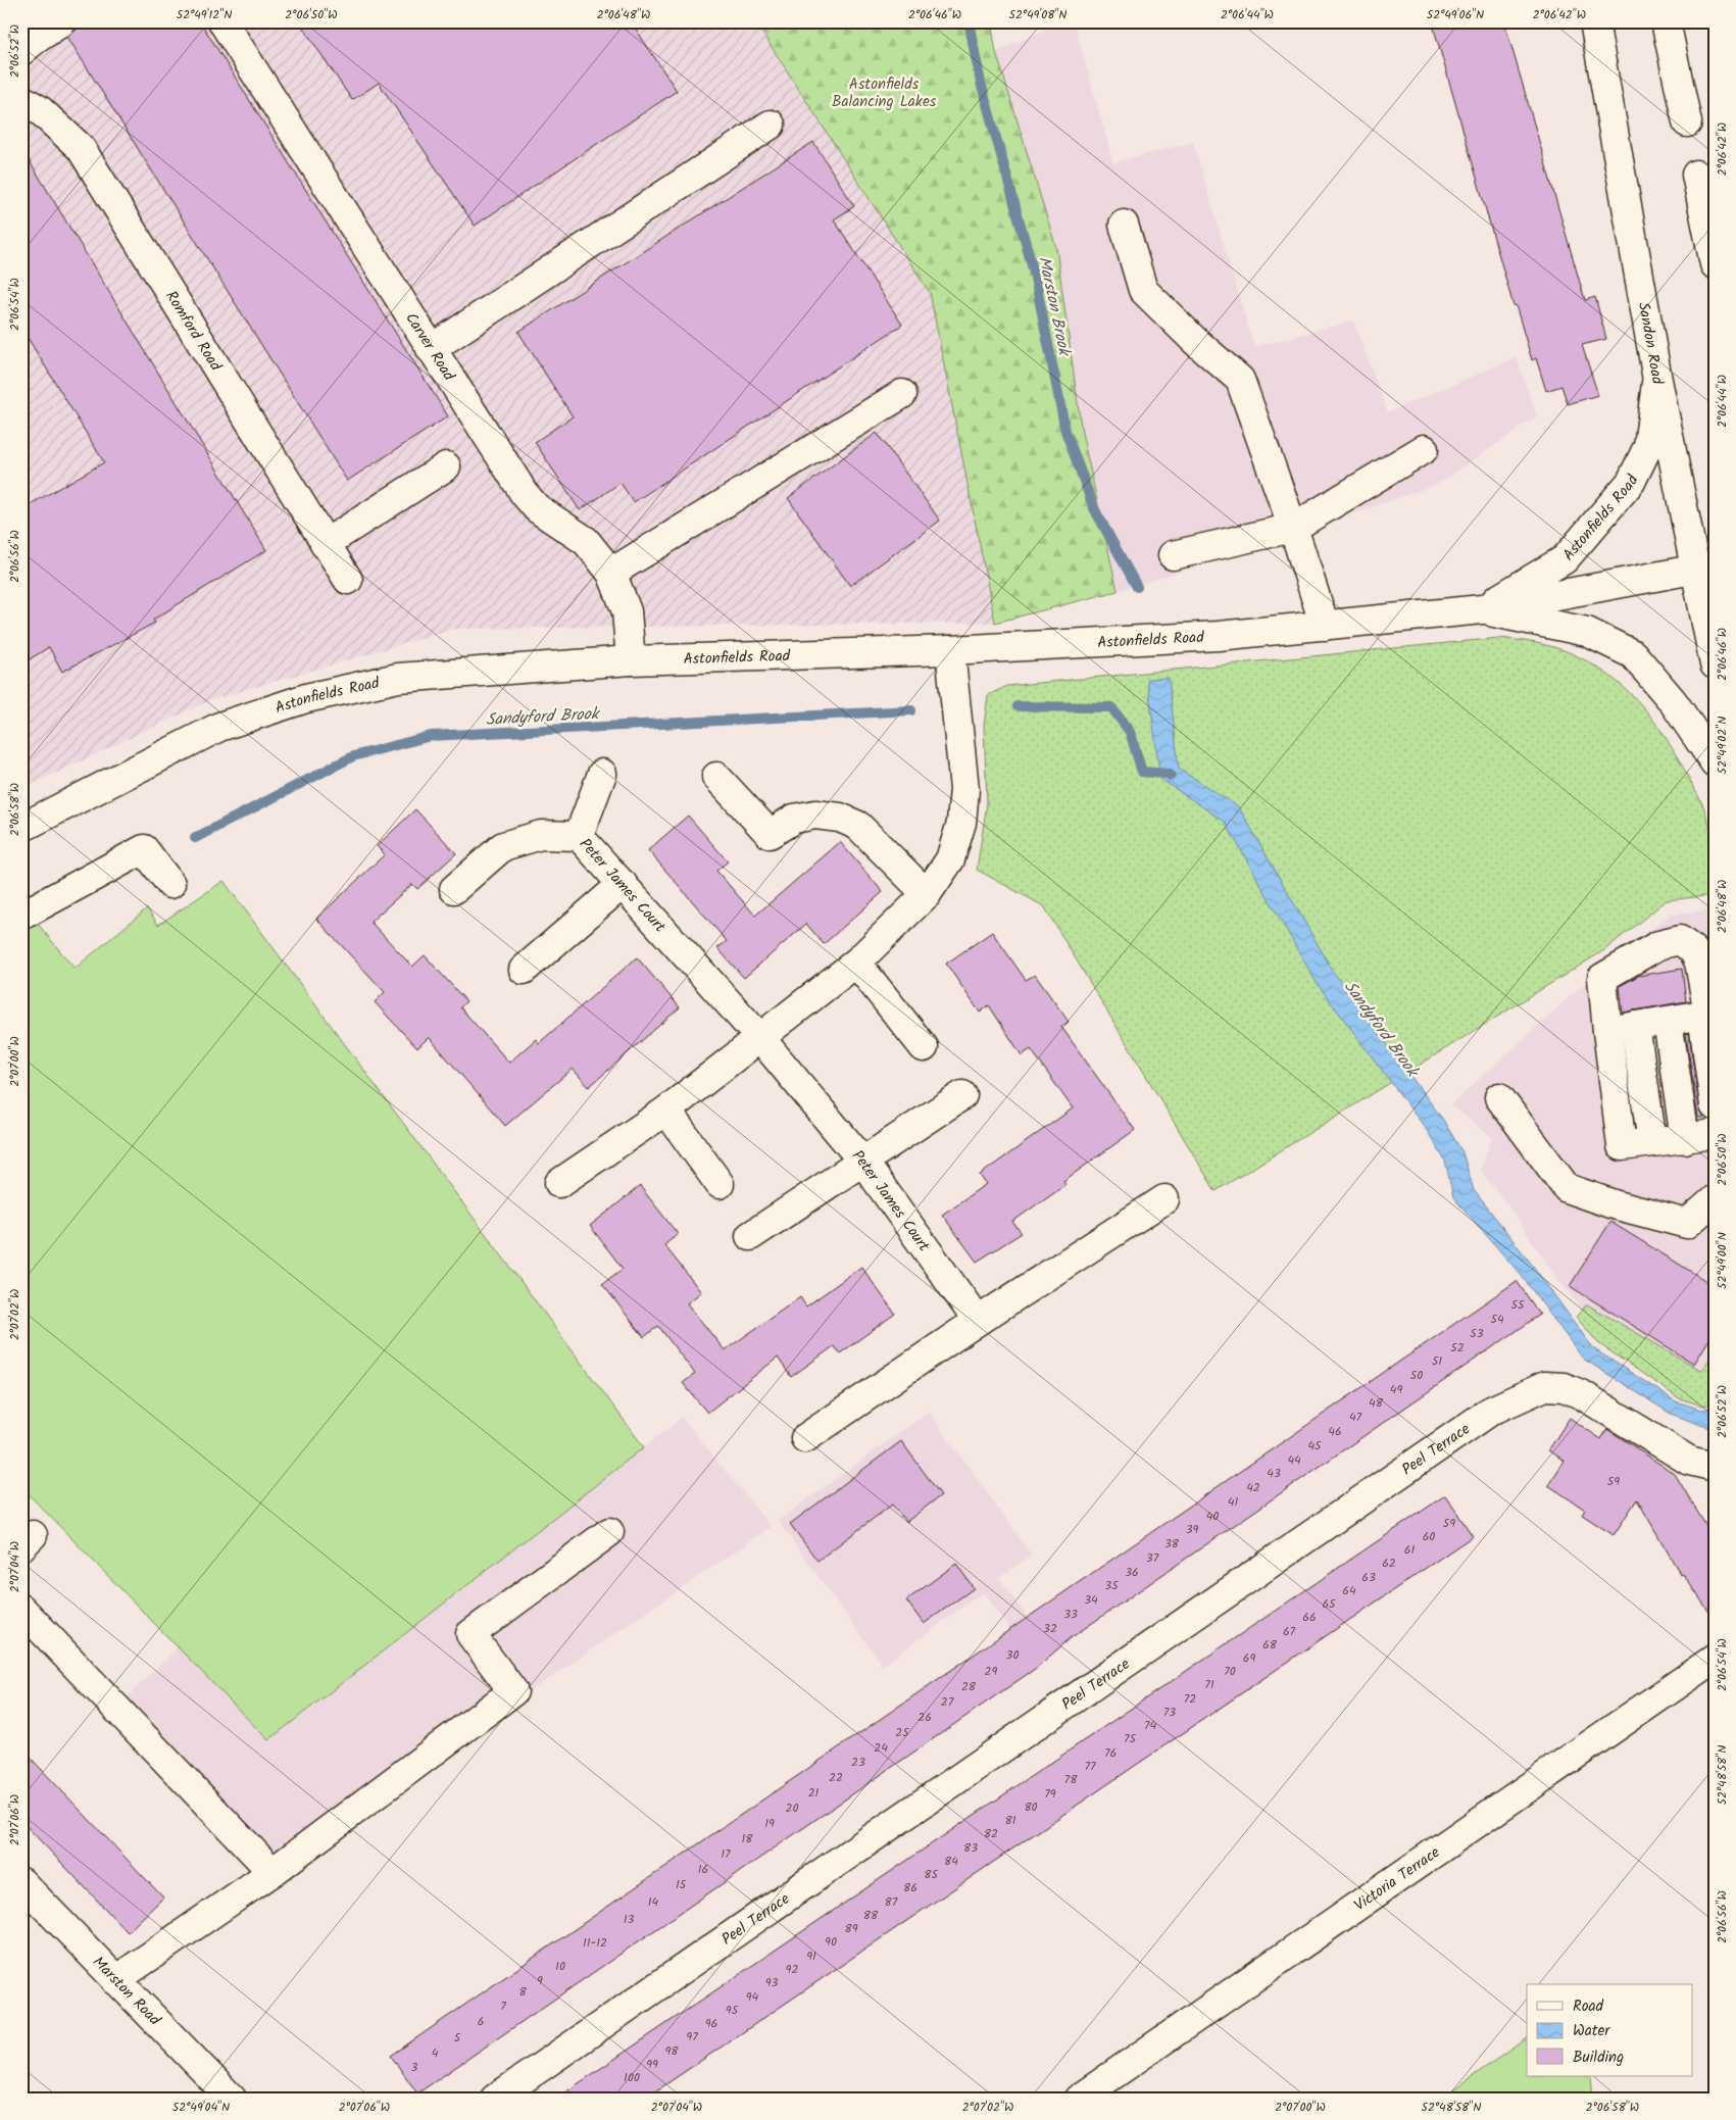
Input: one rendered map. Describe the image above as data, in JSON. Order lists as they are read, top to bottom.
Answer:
{
  "streets": {
    "street": [
      "Romford Road",
      "Sandon Road",
      "Carver Road",
      "Astonfields Road",
      "Peter James Court",
      "Peel Terrace",
      "Victoria Terrace",
      "Marston Road"
    ]
  },
  "crossings": [
    ["Sandon Road", "Astonfields Road"],
    ["Carver Road", "Astonfields Road"]
  ],
  "water": ["Marston Brook", "Sandyford Brook"],
  "parks": ["Astonfields Balancing Lakes"],
  "house_numbers": [
    "55",
    "54",
    "53",
    "52",
    "51",
    "50",
    "49",
    "48",
    "47",
    "46",
    "45",
    "44",
    "43",
    "59",
    "42",
    "41",
    "40",
    "59",
    "39",
    "60",
    "38",
    "61",
    "37",
    "62",
    "36",
    "63",
    "35",
    "64",
    "34",
    "65",
    "33",
    "66",
    "32",
    "67",
    "68",
    "30",
    "69",
    "29",
    "70",
    "71",
    "28",
    "72",
    "27",
    "73",
    "26",
    "74",
    "25",
    "75",
    "24",
    "76",
    "23",
    "77",
    "22",
    "78",
    "21",
    "79",
    "80",
    "20",
    "81",
    "19",
    "82",
    "18",
    "83",
    "17",
    "84",
    "16",
    "85",
    "15",
    "86",
    "14",
    "87",
    "88",
    "13",
    "89",
    "90",
    "11-12",
    "91",
    "10",
    "92",
    "9",
    "93",
    "8",
    "94",
    "7",
    "95",
    "6",
    "96",
    "97",
    "5",
    "98",
    "4",
    "99",
    "3",
    "100"
  ],
  "legend": ["Road", "Water", "Building"],
  "coordinates": [
    "52°49'12\"N",
    "2°06'50\"W",
    "2°06'48\"W",
    "2°06'46\"W",
    "52°49'08\"N",
    "2°06'44\"W",
    "52°49'06\"N",
    "2°06'42\"W",
    "2°06'52\"W",
    "2°06'54\"W",
    "2°06'56\"W",
    "52°49'02\"N",
    "2°06'58\"W",
    "2°07'00\"W",
    "52°49'00\"N",
    "2°07'02\"W",
    "2°07'04\"W",
    "52°48'58\"N",
    "2°07'06\"W",
    "52°49'04\"N"
  ]
}
